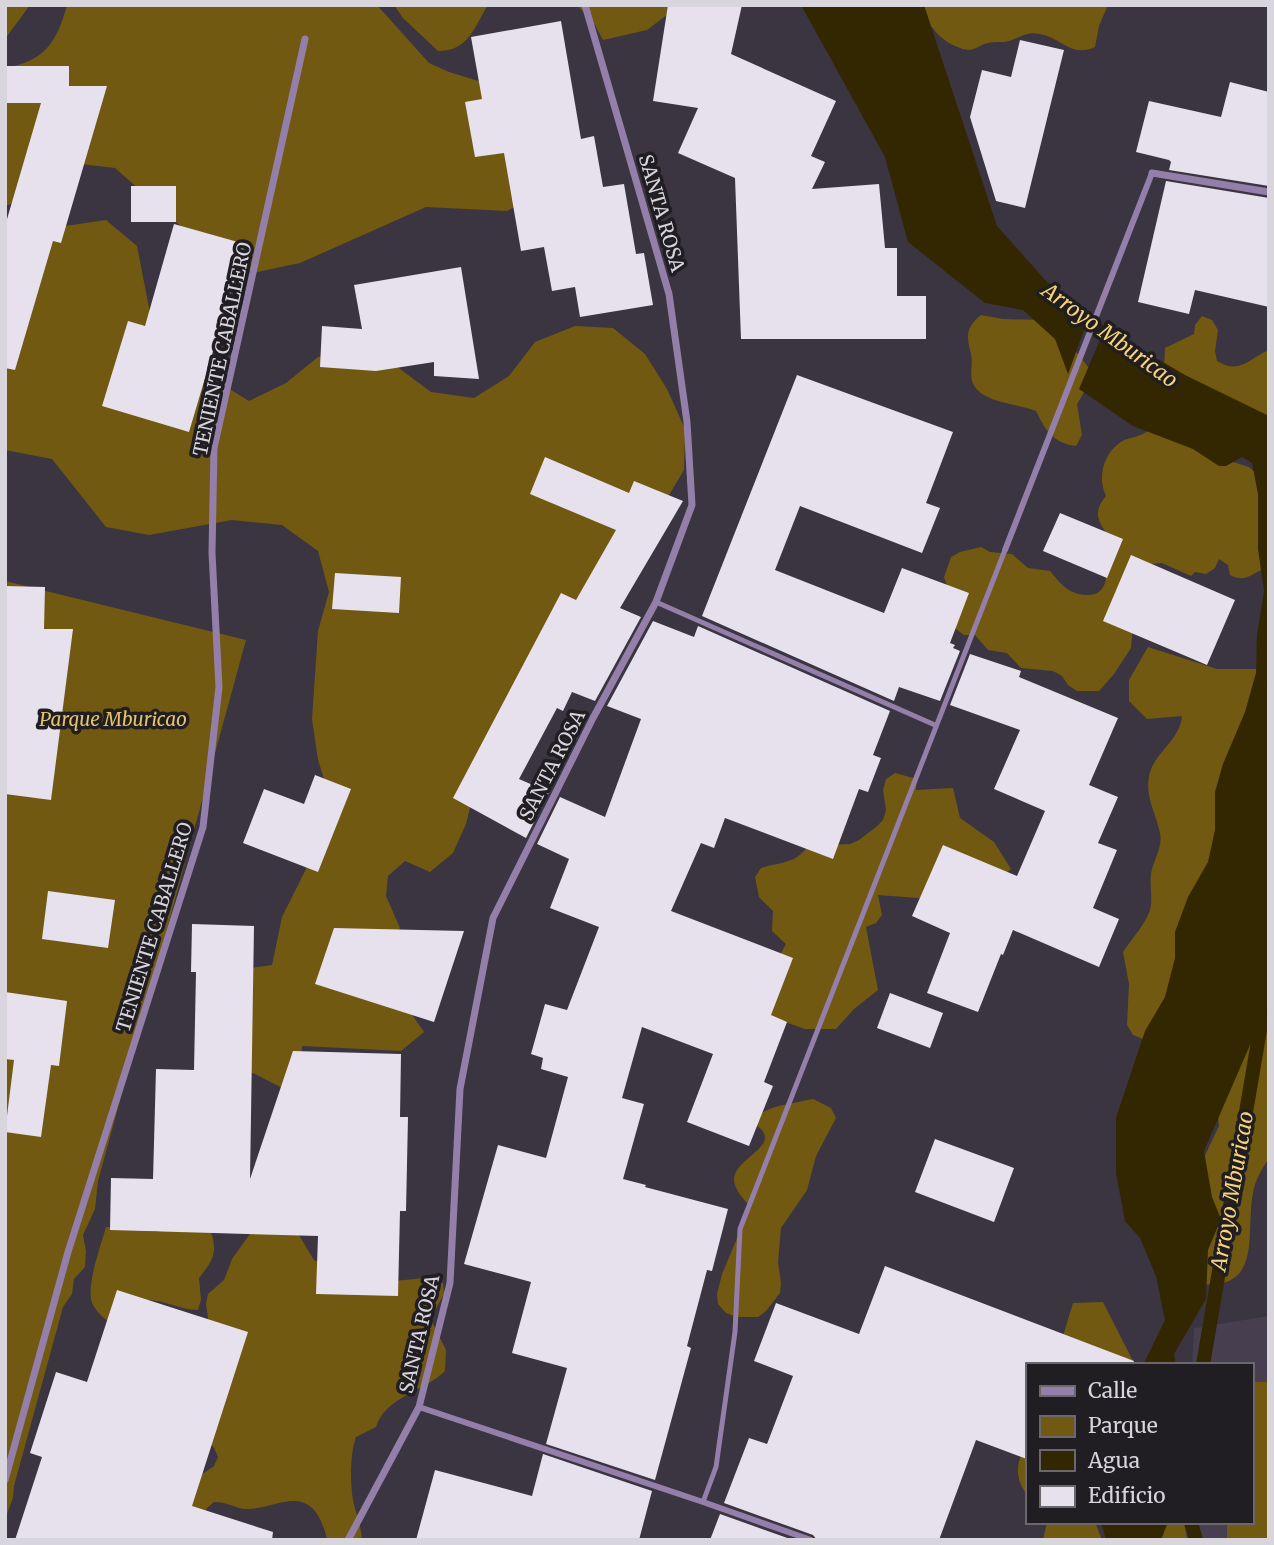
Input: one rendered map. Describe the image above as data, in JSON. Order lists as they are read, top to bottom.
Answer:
{
  "streets": {
    "street": ["SANTA ROSA", "TENIENTE CABALLERO"]
  },
  "water": ["Arroyo Mburicao"],
  "parks": ["Parque Mburicao"],
  "legend": [
    "Calle",
    "Parque",
    "Agua",
    "Edificio"
  ]
}
